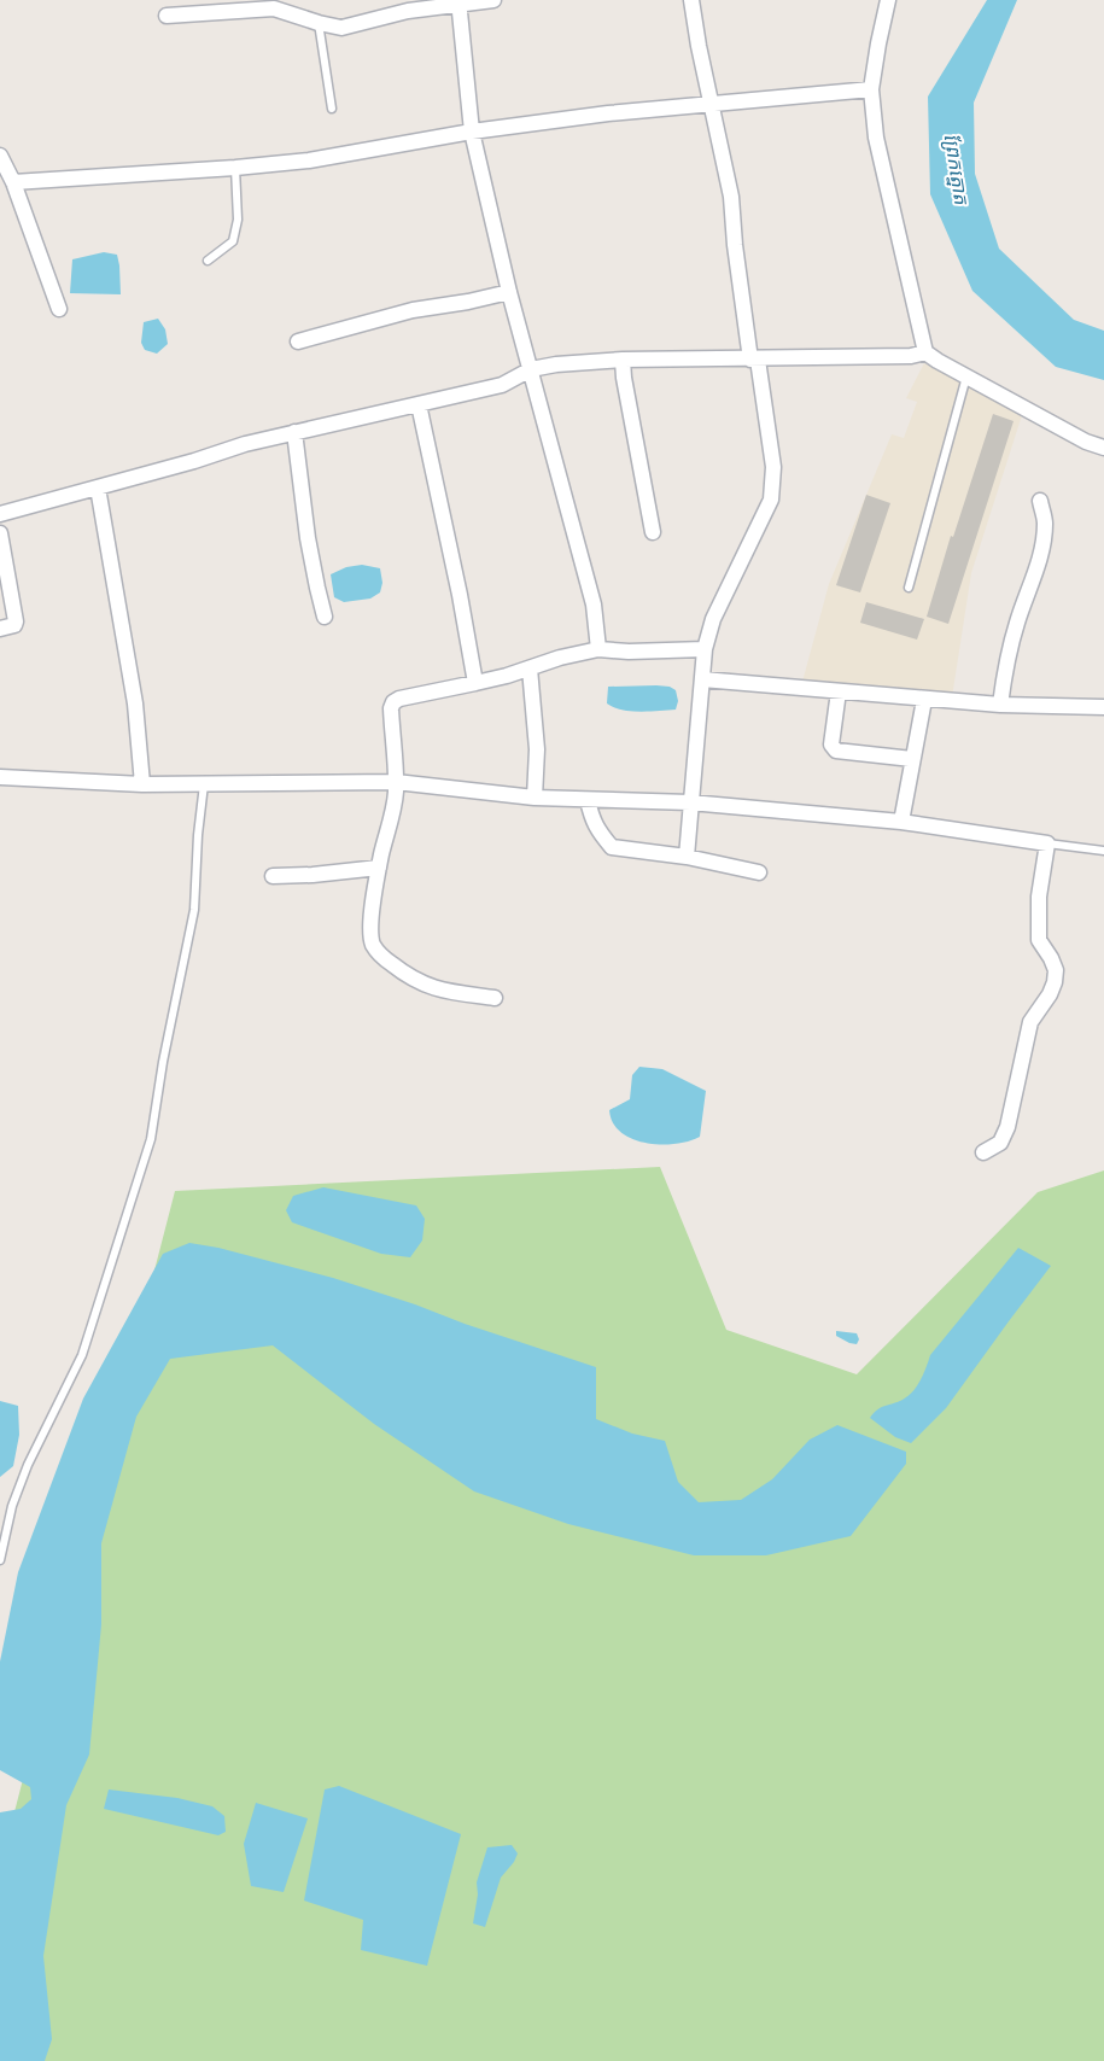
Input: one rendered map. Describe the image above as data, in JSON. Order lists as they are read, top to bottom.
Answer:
{
  "water": ["ព្រែកត្នោត"]
}
